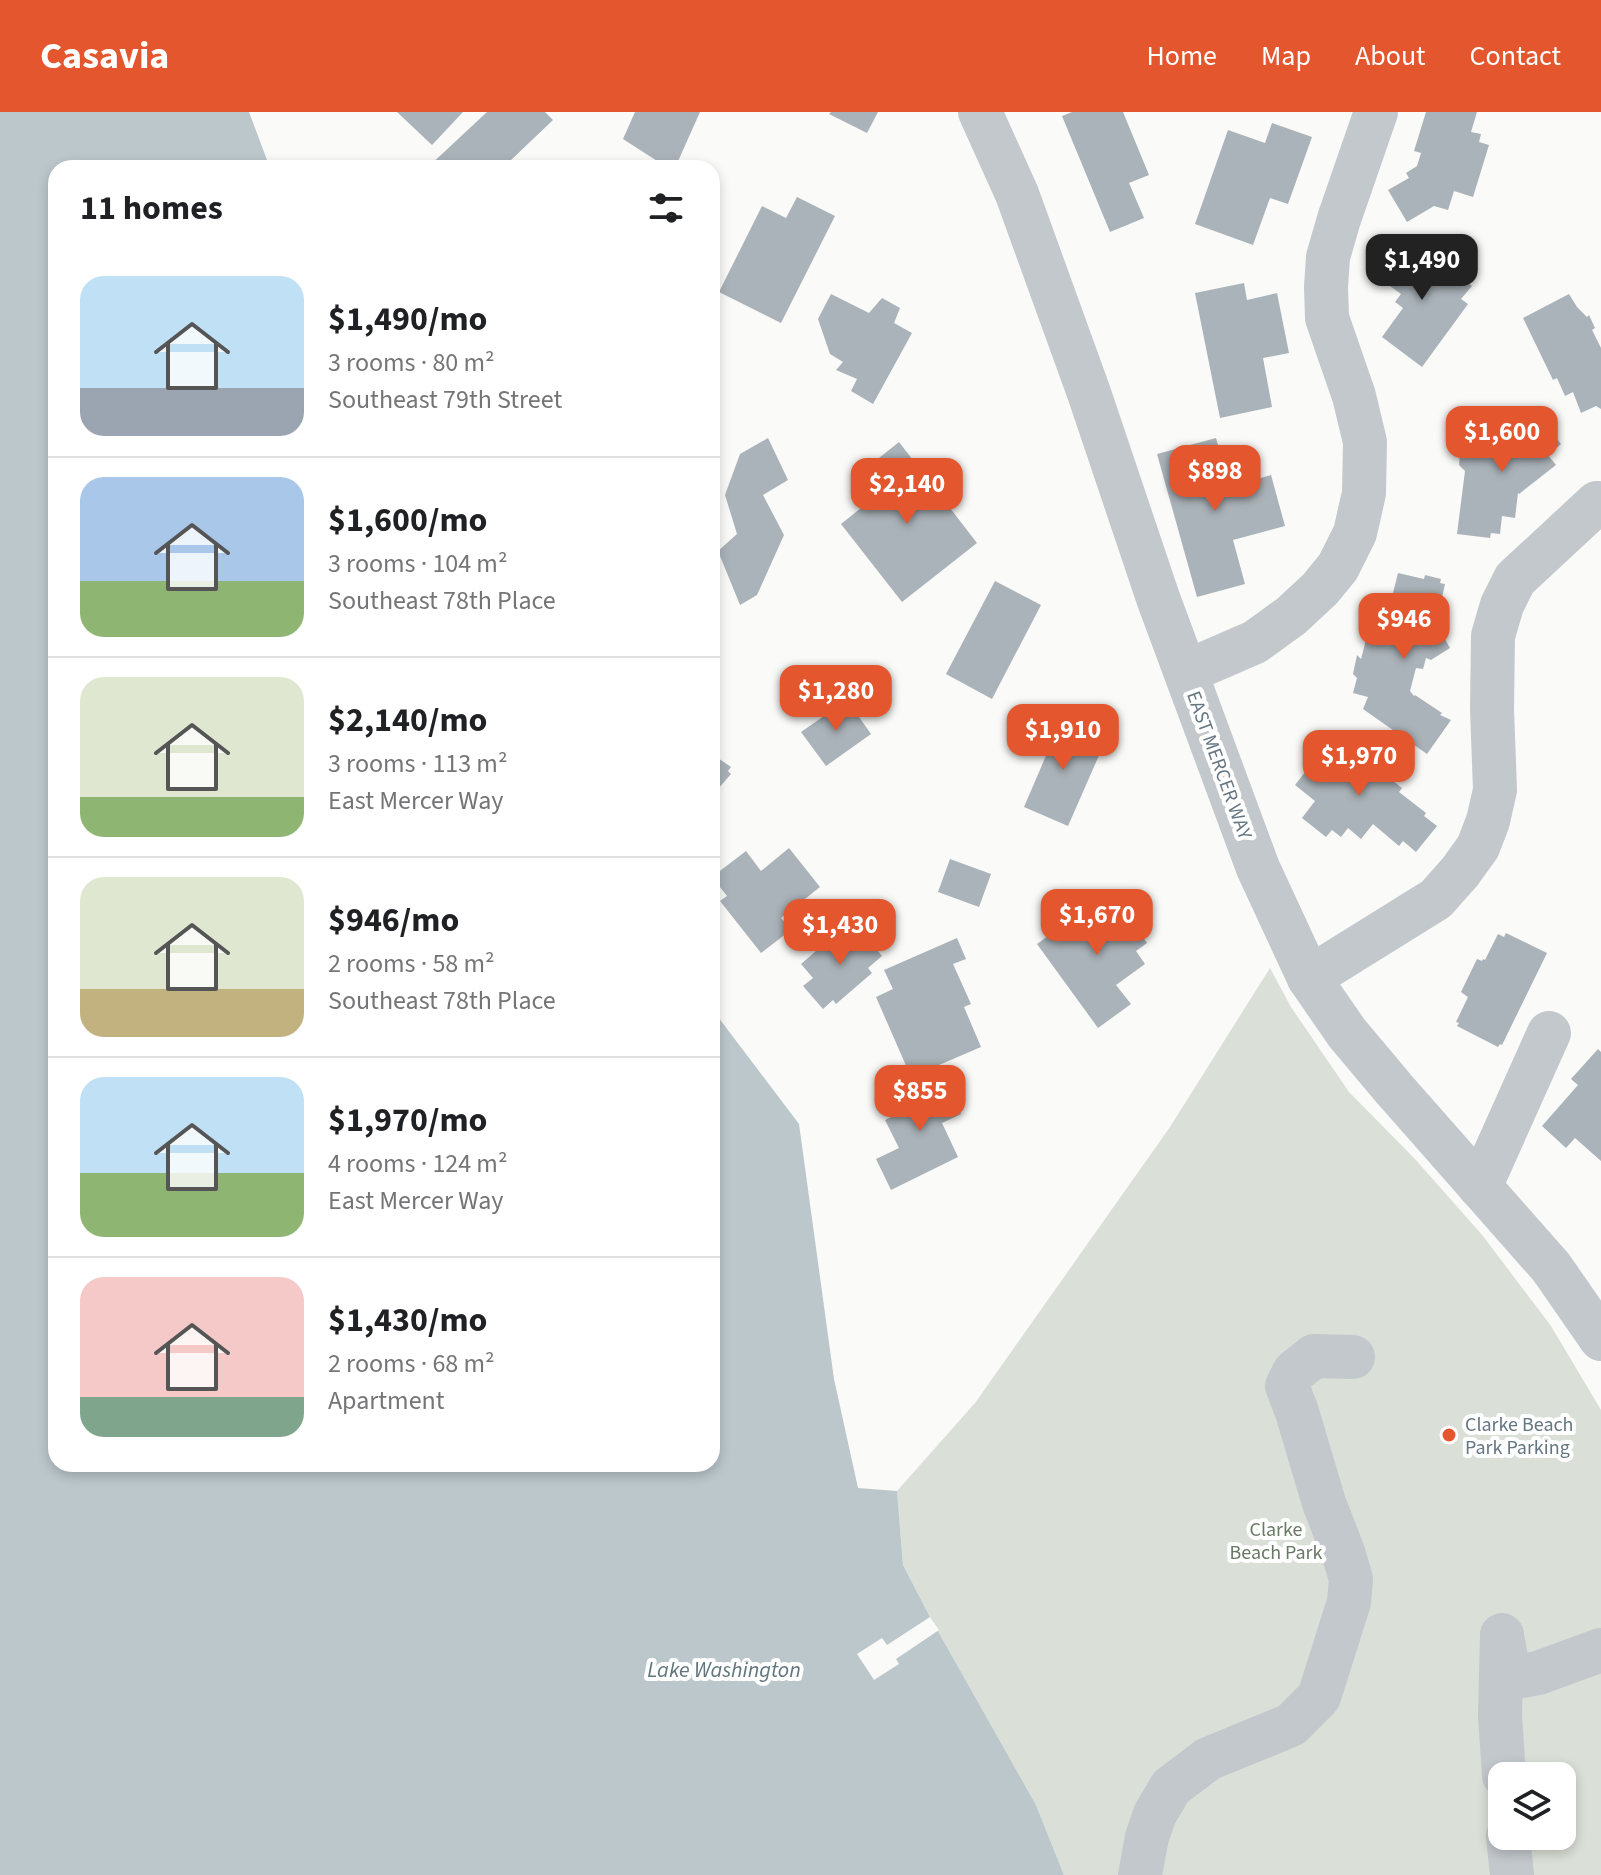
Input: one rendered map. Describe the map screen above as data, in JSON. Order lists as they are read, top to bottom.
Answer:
{
  "streets": {
    "street": ["EAST MERCER WAY"]
  },
  "water": ["Lake Washington"],
  "parks": ["Clarke Beach Park"],
  "places": ["Clarke Beach Park Parking"],
  "page": {
    "header": "Casavia",
    "nav": [
      "Home",
      "Map",
      "About",
      "Contact"
    ],
    "heading": "11 homes",
    "price": [
      "$1,490",
      "$1,600",
      "$898",
      "$2,140",
      "$946",
      "$1,280",
      "$1,910",
      "$1,970",
      "$1,670",
      "$1,430",
      "$855"
    ],
    "list": [
      {
        "name": "$1,490/mo",
        "note": "3 rooms · 80 m² · Southeast 79th Street"
      },
      {
        "name": "$1,600/mo",
        "note": "3 rooms · 104 m² · Southeast 78th Place"
      },
      {
        "name": "$2,140/mo",
        "note": "3 rooms · 113 m² · East Mercer Way"
      },
      {
        "name": "$946/mo",
        "note": "2 rooms · 58 m² · Southeast 78th Place"
      },
      {
        "name": "$1,970/mo",
        "note": "4 rooms · 124 m² · East Mercer Way"
      },
      {
        "name": "$1,430/mo",
        "note": "2 rooms · 68 m² · Apartment"
      }
    ]
  }
}
